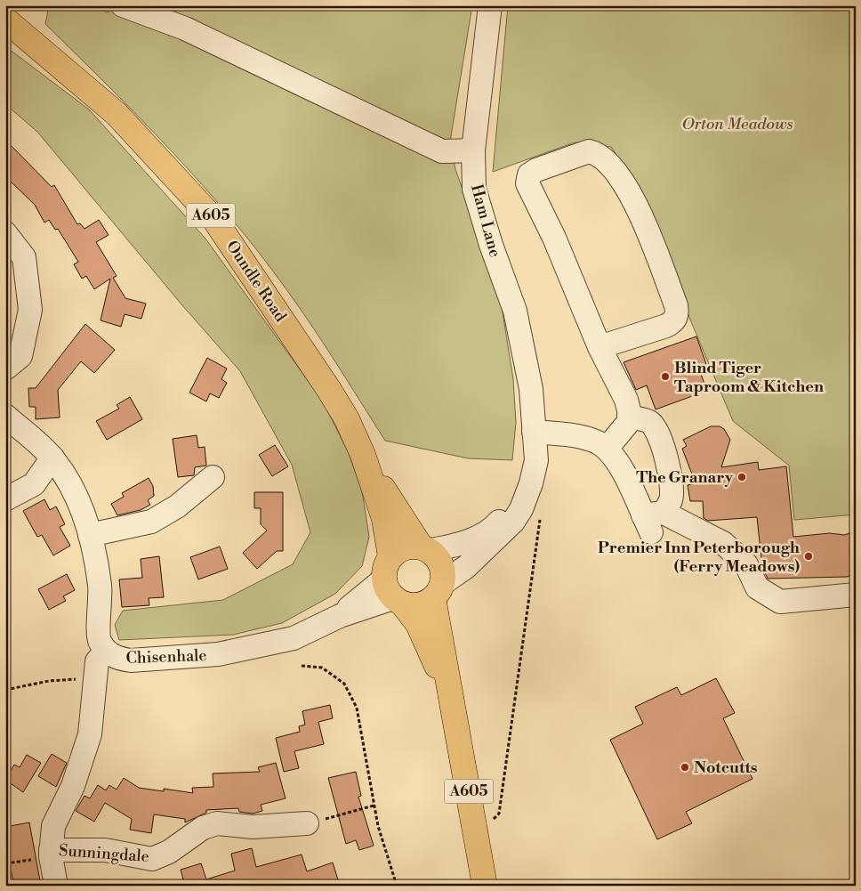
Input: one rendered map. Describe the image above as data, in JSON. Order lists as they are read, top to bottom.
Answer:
{
  "streets": {
    "main road": ["A605", "Oundle Road"],
    "street": ["Ham Lane", "Chisenhale", "Sunningdale"]
  },
  "crossings": [
    ["Ham Lane", "Oundle Road"],
    ["Ham Lane", "Chisenhale"],
    ["Oundle Road", "Chisenhale"],
    ["Chisenhale", "Sunningdale"]
  ],
  "parks": ["Orton Meadows"],
  "places": [
    "Blind Tiger Taproom & Kitchen",
    "The Granary",
    "Premier Inn Peterborough (Ferry Meadows)",
    "Notcutts"
  ]
}
